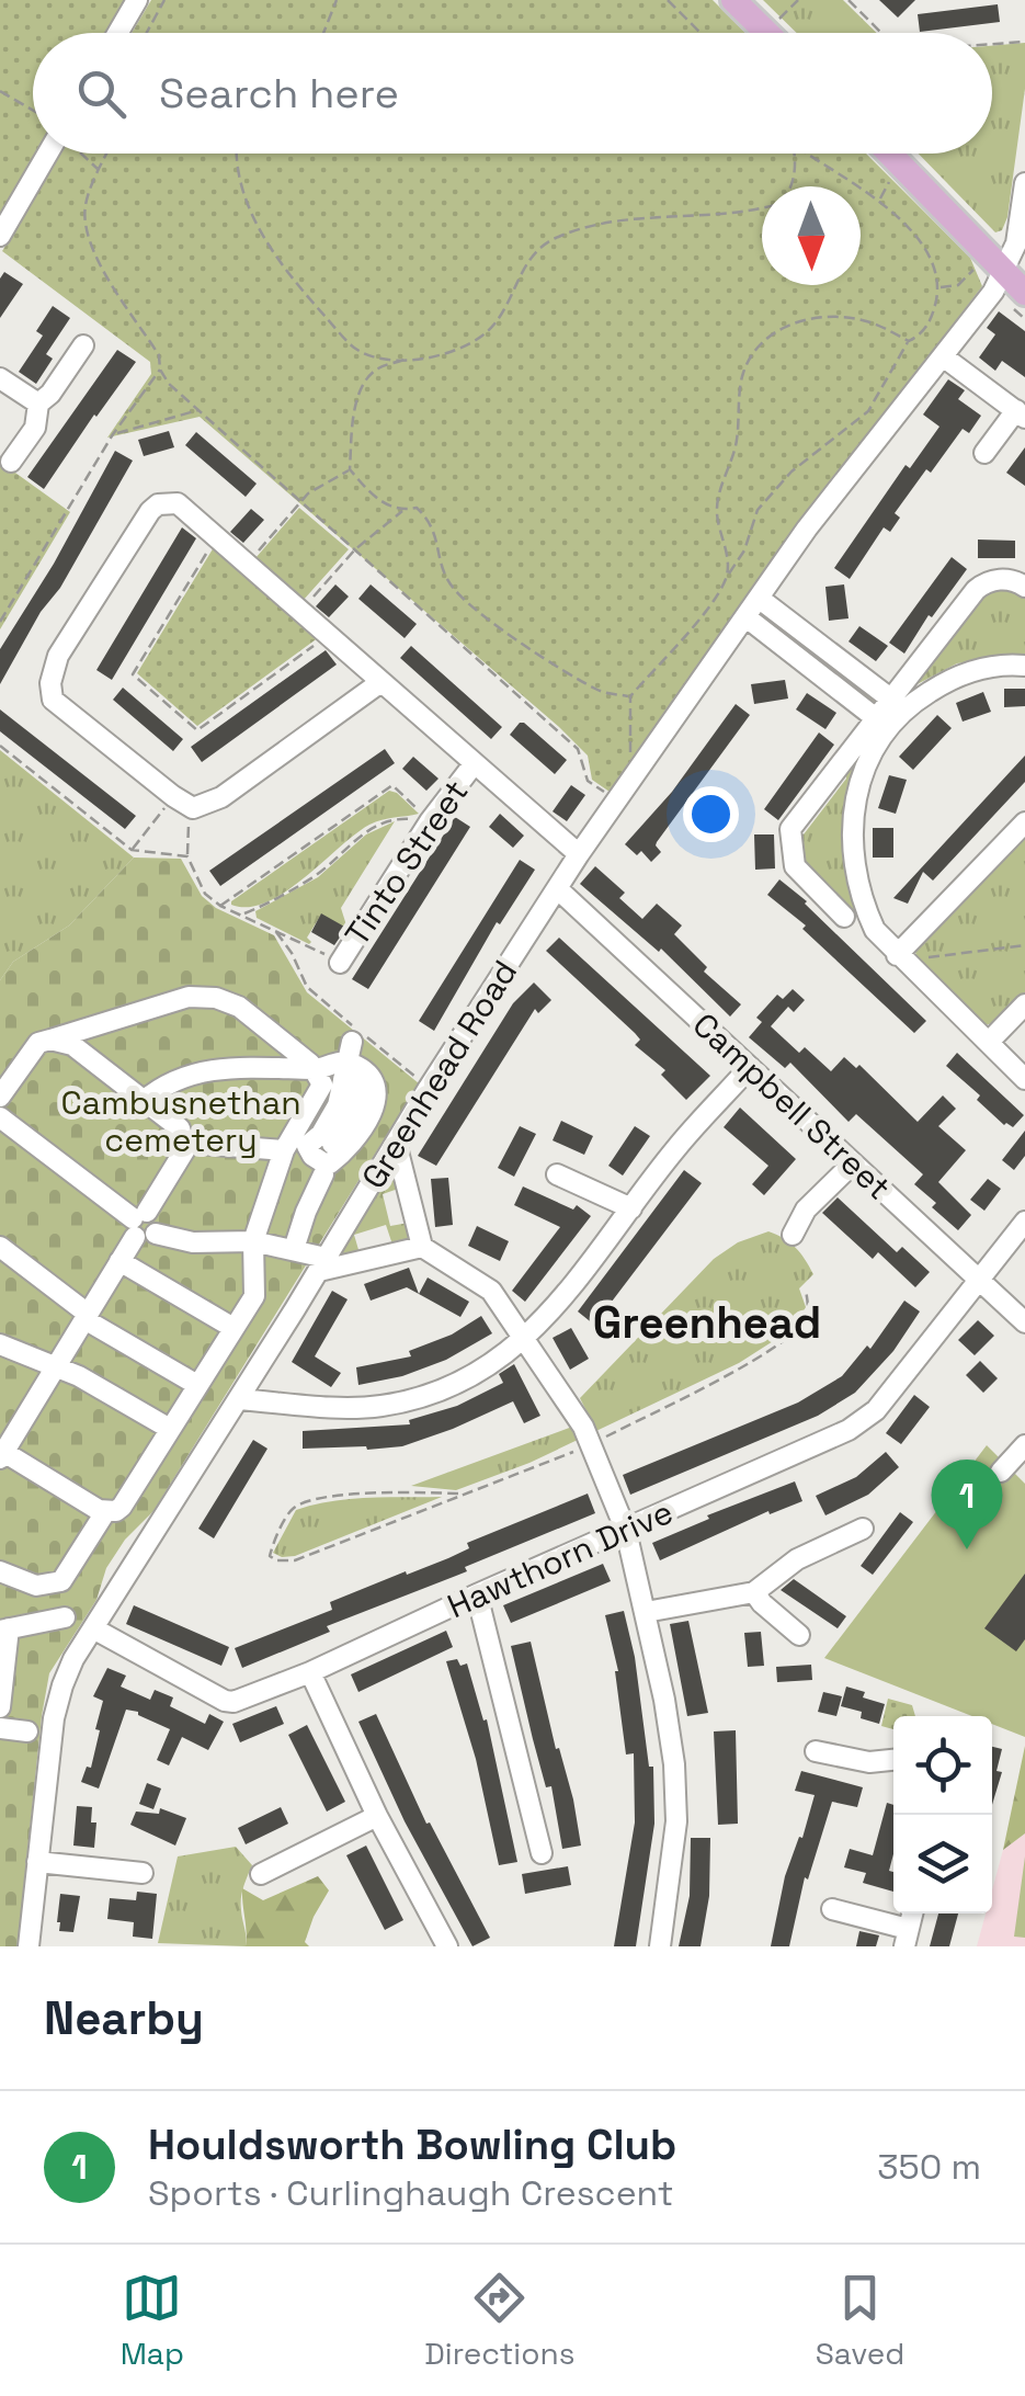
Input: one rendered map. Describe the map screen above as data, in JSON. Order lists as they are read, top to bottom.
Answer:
{
  "streets": {
    "street": [
      "Tinto Street",
      "Greenhead Road",
      "Campbell Street",
      "Hawthorn Drive"
    ]
  },
  "crossings": [
    ["Greenhead Road", "Campbell Street"],
    ["Greenhead Road", "Hawthorn Drive"],
    ["Campbell Street", "Hawthorn Drive"]
  ],
  "districts": ["Greenhead"],
  "parks": ["Cambusnethan cemetery"],
  "north": "bottom",
  "page": {
    "search": "Search here",
    "pins": "1",
    "heading": "Nearby",
    "list": [
      {
        "mark": "1",
        "name": "Houldsworth Bowling Club",
        "note": "Sports · Curlinghaugh Crescent",
        "value": "350 m"
      }
    ],
    "nav": ["Map", "Directions", "Saved"]
  }
}
